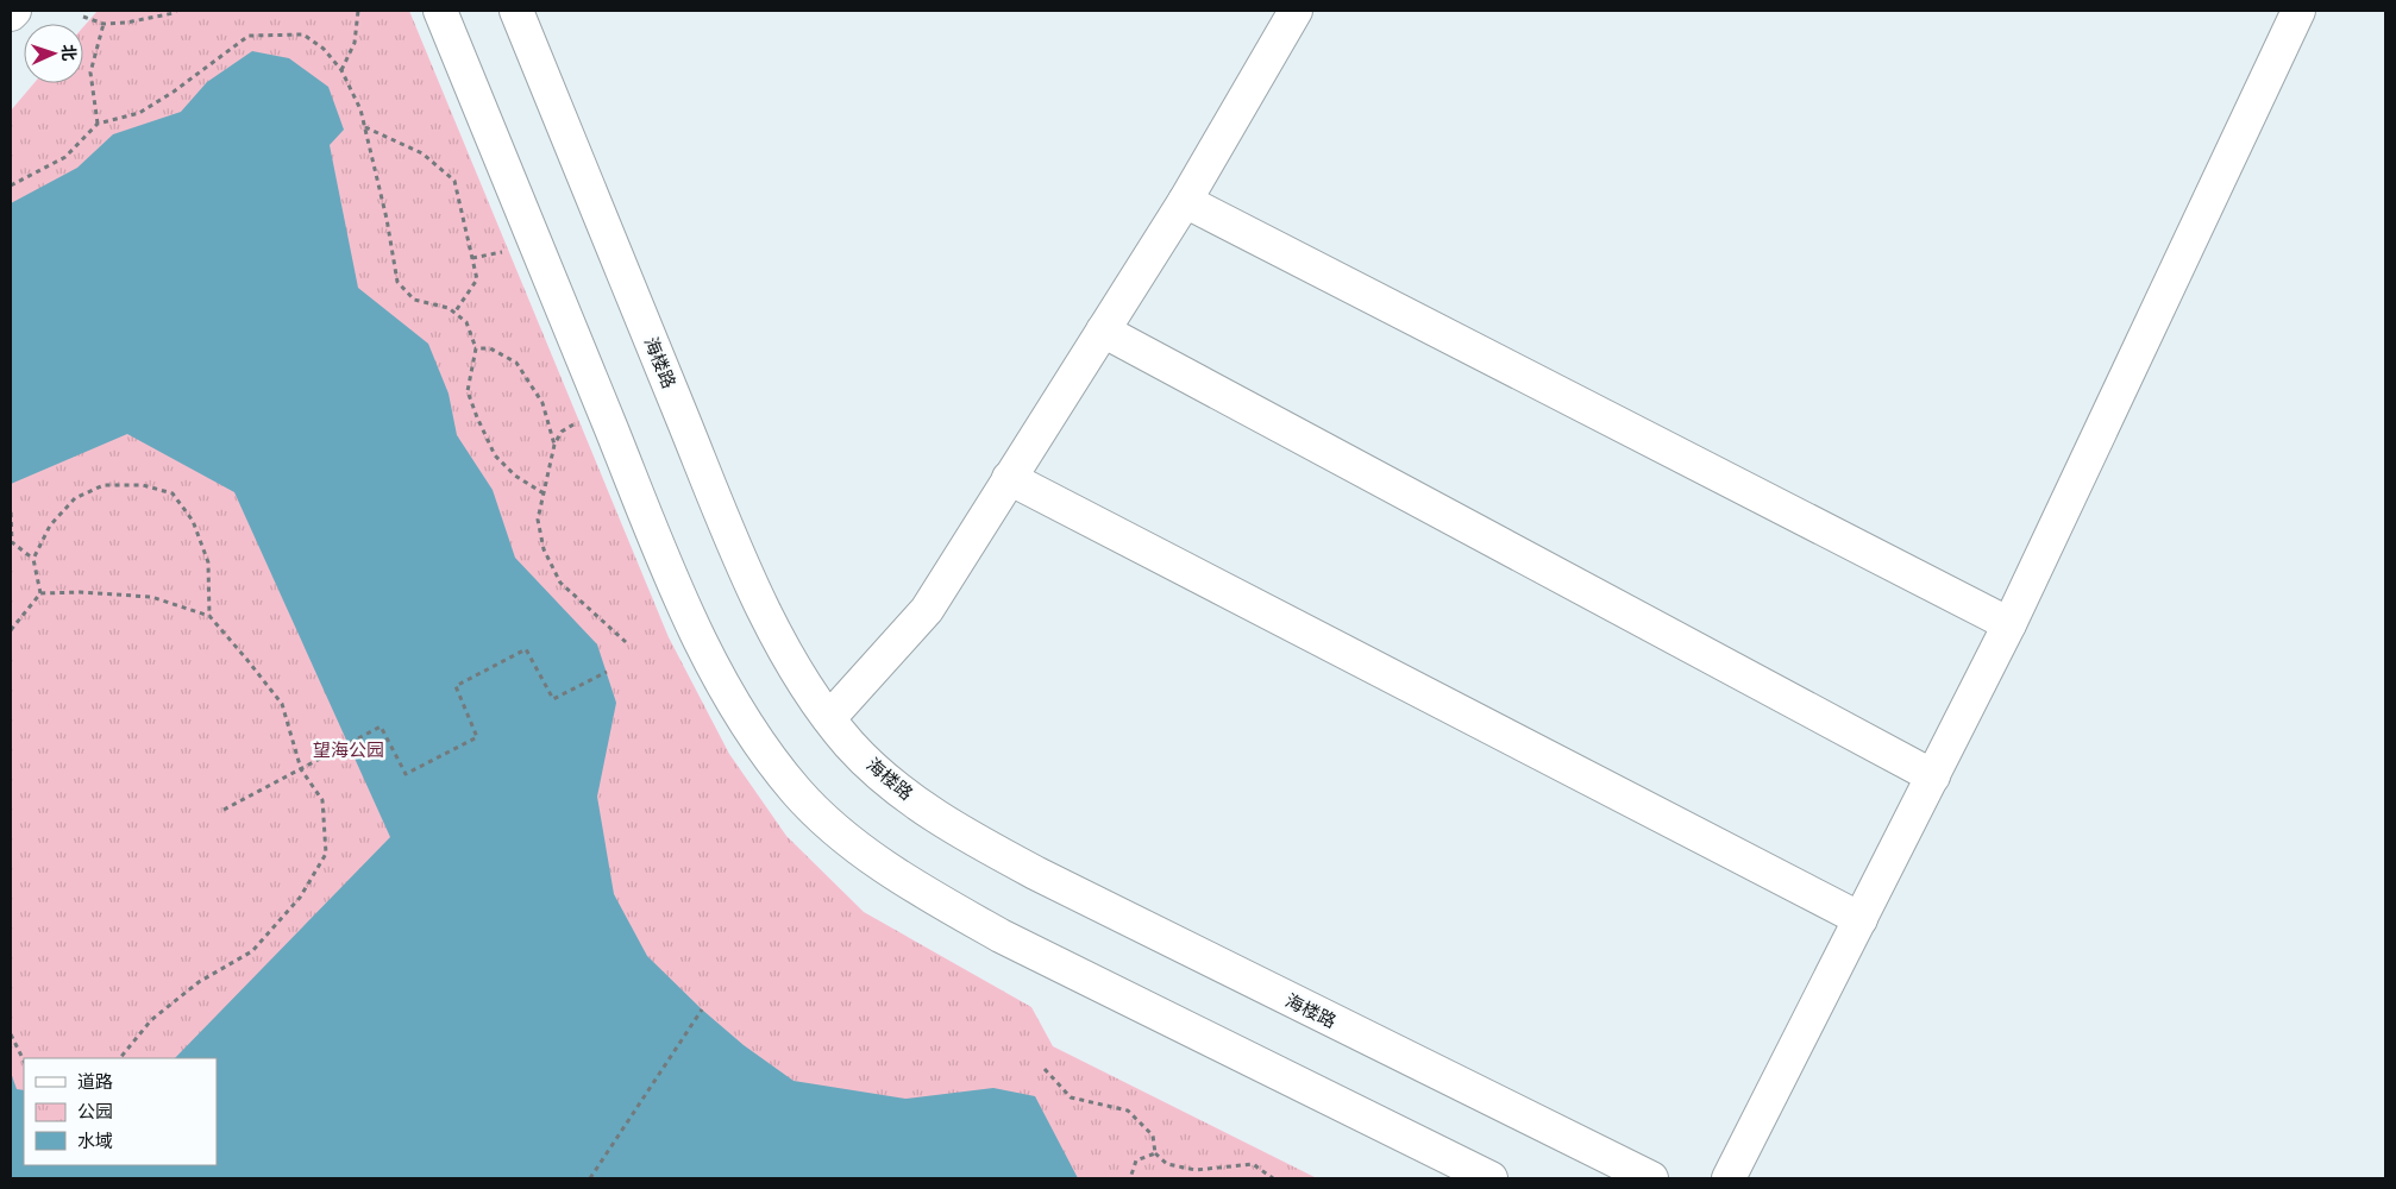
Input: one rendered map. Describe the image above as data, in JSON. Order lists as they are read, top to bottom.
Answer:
{
  "streets": {
    "street": ["海楼路"]
  },
  "parks": ["望海公园"],
  "legend": ["道路", "公园", "水域"],
  "north": "right"
}
